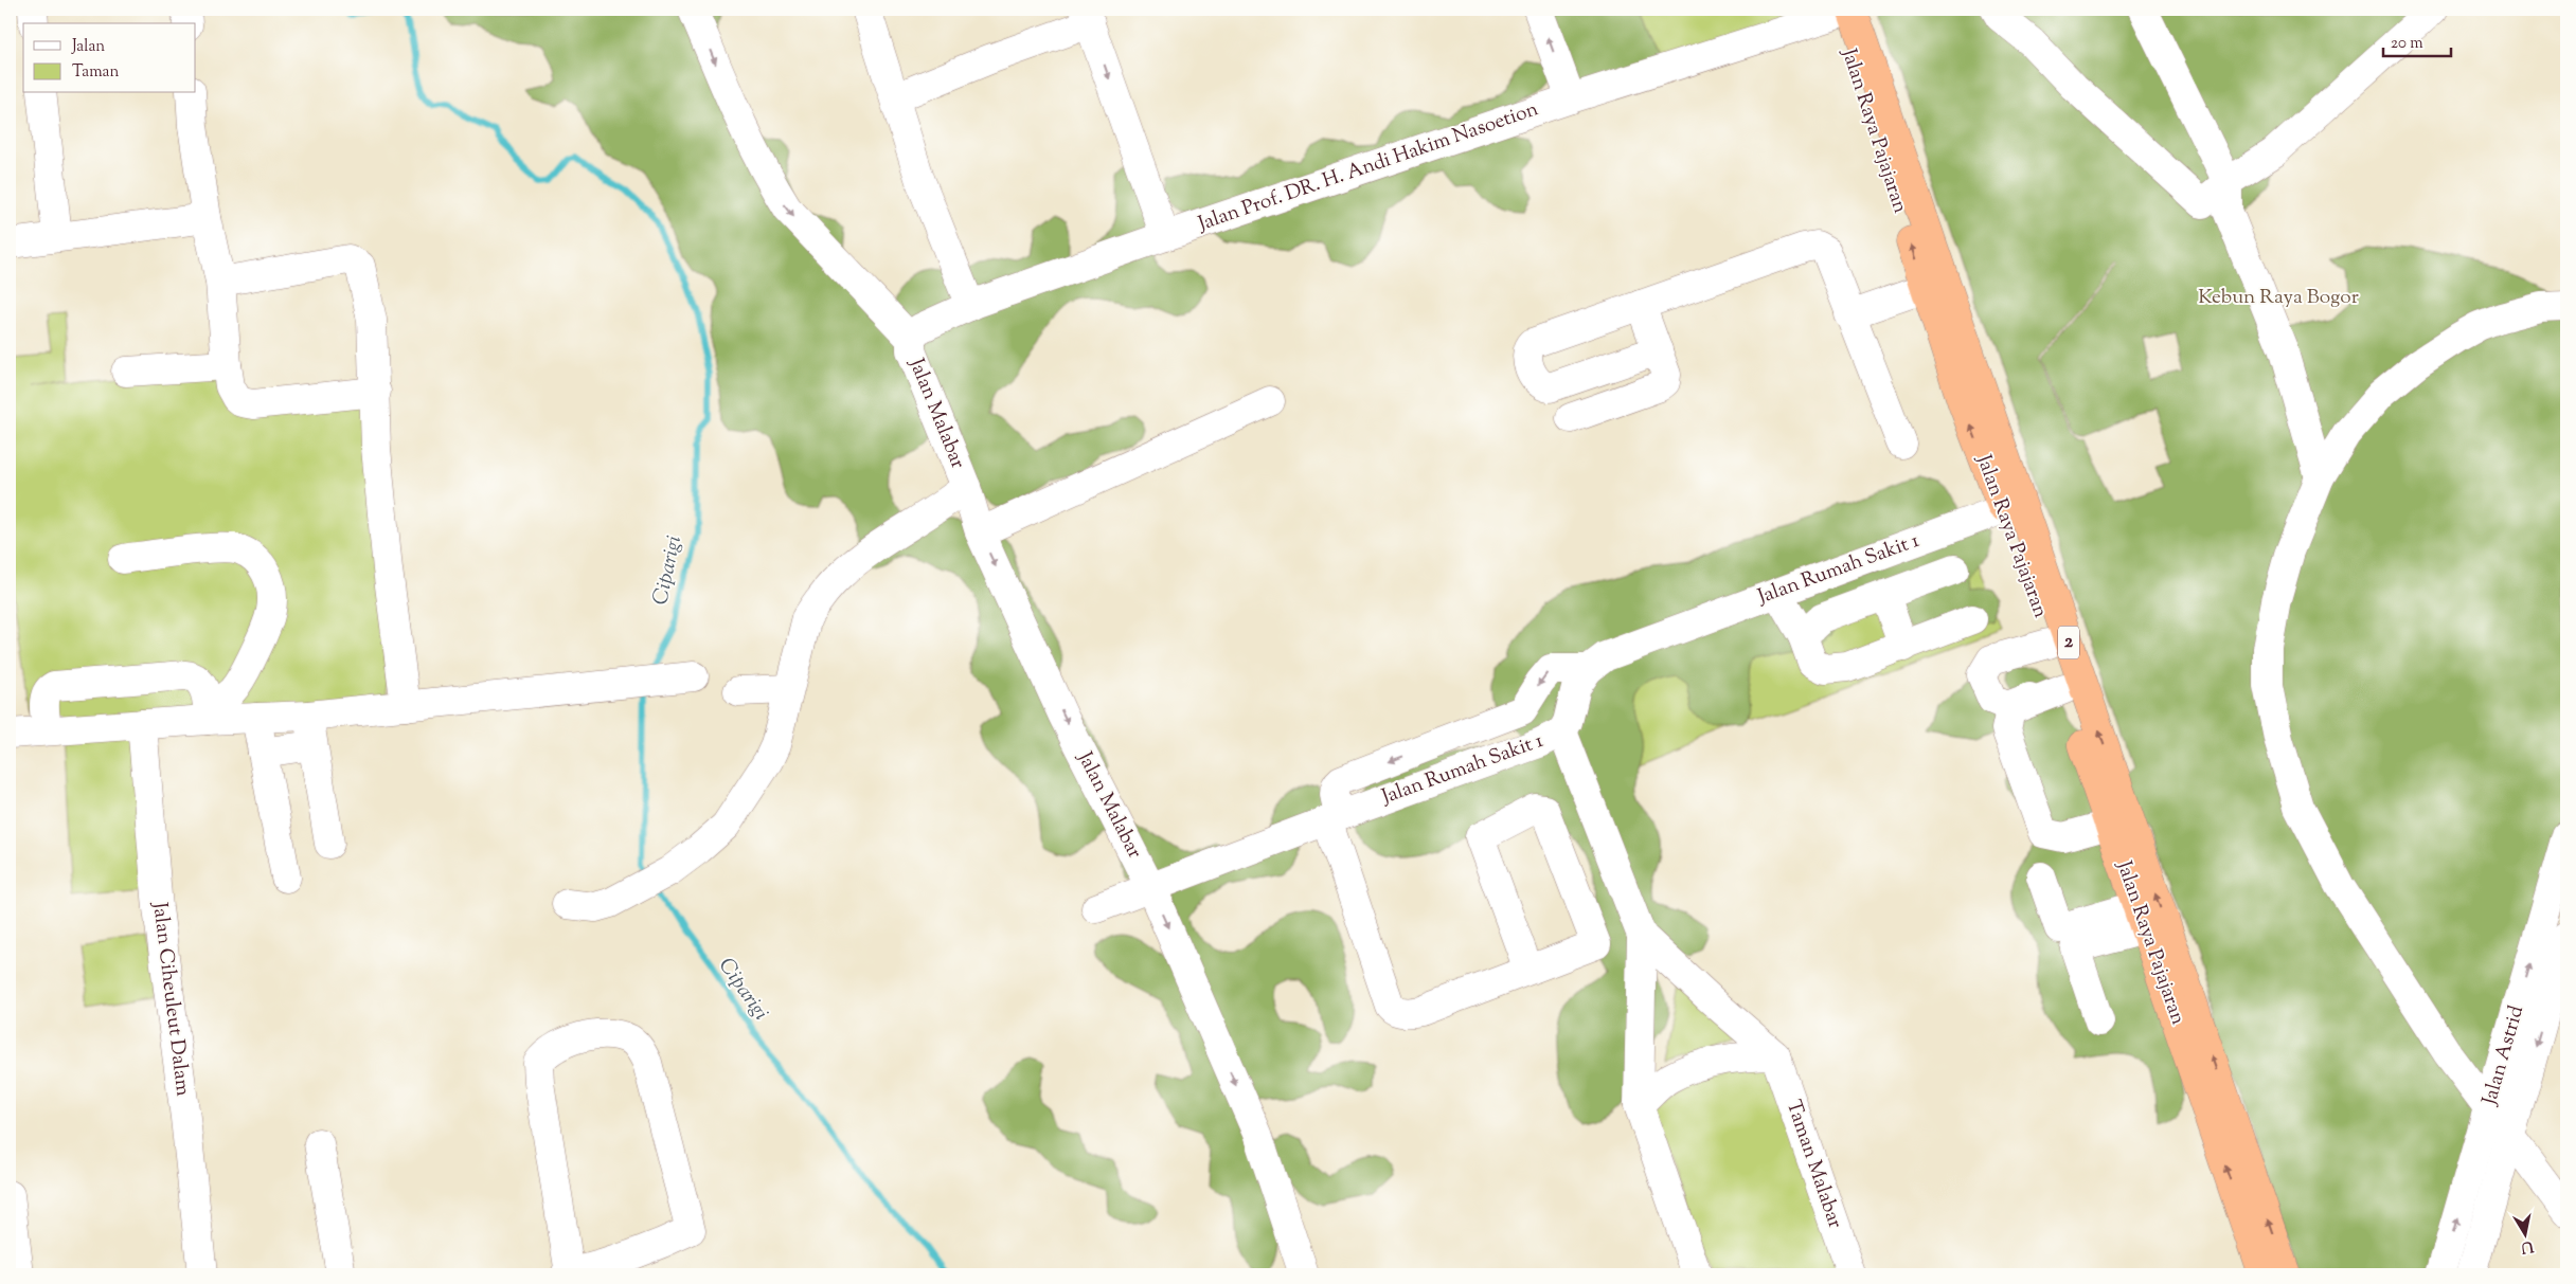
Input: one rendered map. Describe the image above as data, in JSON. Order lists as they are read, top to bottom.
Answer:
{
  "streets": {
    "highway": ["Jalan Raya Pajajaran", "2"],
    "street": [
      "Jalan Prof. DR. H. Andi Hakim Nasoetion",
      "Jalan Malabar",
      "Jalan Rumah Sakit 1",
      "Jalan Ciheuleut Dalam",
      "Jalan Astrid",
      "Taman Malabar"
    ]
  },
  "crossings": [
    ["Jalan Raya Pajajaran", "Jalan Prof. DR. H. Andi Hakim Nasoetion"],
    ["Jalan Raya Pajajaran", "Jalan Rumah Sakit 1"],
    ["Jalan Raya Pajajaran", "2"],
    ["Jalan Prof. DR. H. Andi Hakim Nasoetion", "Jalan Malabar"],
    ["Jalan Prof. DR. H. Andi Hakim Nasoetion", "2"],
    ["Jalan Malabar", "Jalan Rumah Sakit 1"]
  ],
  "one_way": ["Jalan Malabar"],
  "water": ["Ciparigi"],
  "parks": ["Kebun Raya Bogor"],
  "legend": ["Jalan", "Taman"],
  "scale_bar": "20 m",
  "north": "bottom"
}
